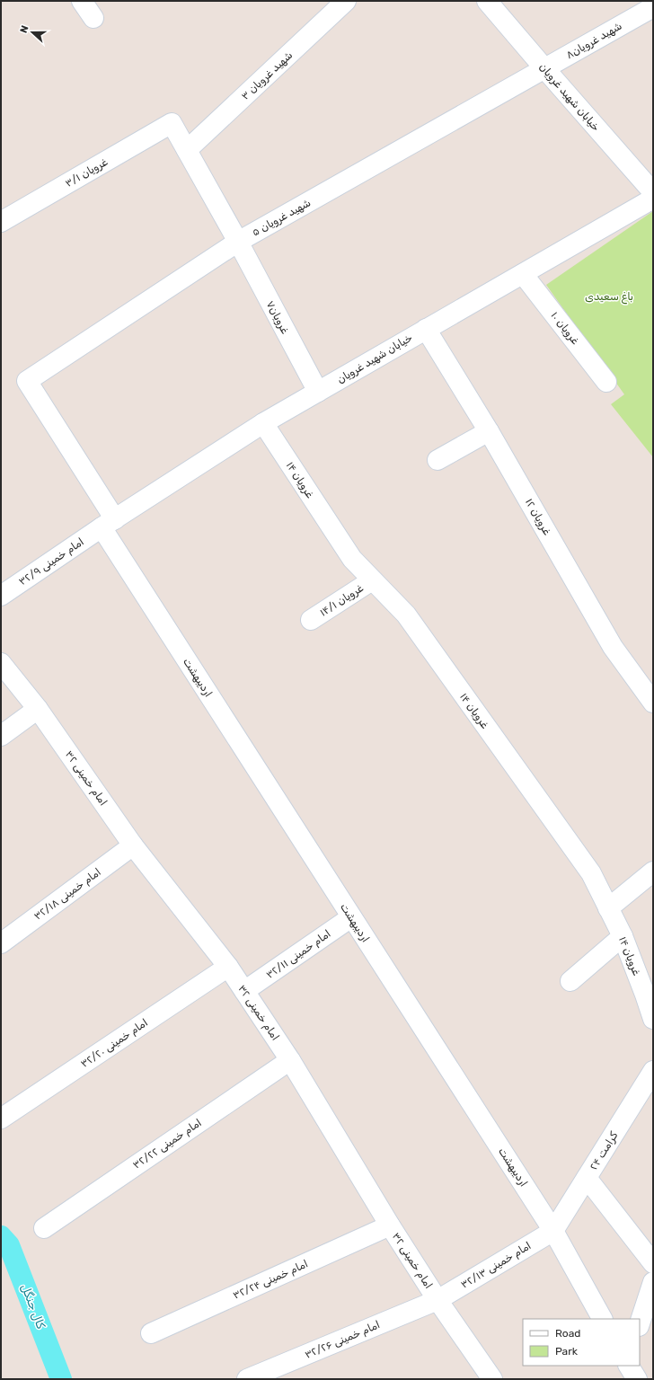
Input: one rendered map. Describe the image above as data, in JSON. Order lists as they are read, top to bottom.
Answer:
{
  "streets": {
    "street": [
      "شهید غرویان۸",
      "شهید غرویان ۳",
      "خیابان شهید غرویان",
      "غرویان ۳/۱",
      "شهید غرویان ۵",
      "غرویان۷",
      "غرویان ۱۰",
      "غرویان ۱۴",
      "غرویان ۱۲",
      "امام خمینی ۳۲/۹",
      "غرویان ۱۴/۱",
      "اردیبهشت",
      "امام خمینی ۳۲",
      "امام خمینی ۳۲/۱۸",
      "امام خمینی ۳۲/۱۱",
      "امام خمینی ۳۲/۲۰",
      "امام خمینی ۳۲/۲۲",
      "کرامت ۲۴",
      "امام خمینی ۳۲/۱۳",
      "امام خمینی ۳۲/۲۴",
      "امام خمینی ۳۲/۲۶"
    ]
  },
  "crossings": [
    ["شهید غرویان۸", "خیابان شهید غرویان"],
    ["شهید غرویان۸", "شهید غرویان ۵"],
    ["شهید غرویان ۳", "غرویان۷"],
    ["خیابان شهید غرویان", "شهید غرویان ۵"],
    ["خیابان شهید غرویان", "غرویان۷"],
    ["خیابان شهید غرویان", "غرویان ۱۰"],
    ["خیابان شهید غرویان", "غرویان ۱۴"],
    ["خیابان شهید غرویان", "غرویان ۱۲"],
    ["خیابان شهید غرویان", "امام خمینی ۳۲/۹"],
    ["خیابان شهید غرویان", "اردیبهشت"],
    ["غرویان ۳/۱", "غرویان۷"],
    ["شهید غرویان ۵", "غرویان۷"],
    ["شهید غرویان ۵", "اردیبهشت"],
    ["غرویان ۱۴", "غرویان ۱۴/۱"],
    ["امام خمینی ۳۲/۹", "اردیبهشت"],
    ["اردیبهشت", "امام خمینی ۳۲/۱۱"],
    ["اردیبهشت", "کرامت ۲۴"],
    ["اردیبهشت", "امام خمینی ۳۲/۱۳"],
    ["امام خمینی ۳۲", "امام خمینی ۳۲/۱۸"],
    ["امام خمینی ۳۲", "امام خمینی ۳۲/۱۱"],
    ["امام خمینی ۳۲", "امام خمینی ۳۲/۲۰"],
    ["امام خمینی ۳۲", "امام خمینی ۳۲/۲۲"],
    ["امام خمینی ۳۲", "امام خمینی ۳۲/۱۳"],
    ["امام خمینی ۳۲", "امام خمینی ۳۲/۲۴"],
    ["امام خمینی ۳۲", "امام خمینی ۳۲/۲۶"],
    ["کرامت ۲۴", "امام خمینی ۳۲/۱۳"],
    ["امام خمینی ۳۲/۱۳", "امام خمینی ۳۲/۲۶"]
  ],
  "water": ["کال جنگل"],
  "parks": ["باغ سعیدی"],
  "legend": ["Road", "Park"],
  "north": "left"
}
